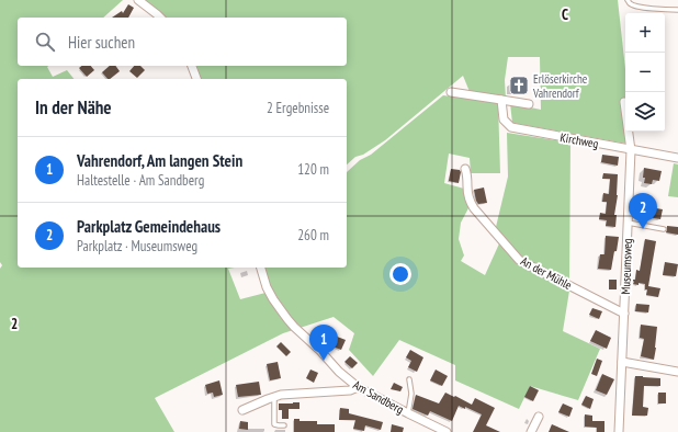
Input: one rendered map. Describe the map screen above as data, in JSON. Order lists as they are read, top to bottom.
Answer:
{
  "streets": {
    "street": [
      "Kirchweg",
      "Museumsweg",
      "An der Mühle",
      "Am Sandberg"
    ]
  },
  "crossings": [
    ["Kirchweg", "Museumsweg"],
    ["Museumsweg", "An der Mühle"]
  ],
  "places": {
    "church": ["Erlöserkirche Vahrendorf"]
  },
  "page": {
    "map_buttons": ["+", "−"],
    "search": "Hier suchen",
    "heading": ["In der Nähe", "2 Ergebnisse"],
    "list": [
      {
        "mark": "1",
        "name": "Vahrendorf, Am langen Stein",
        "note": "Haltestelle · Am Sandberg",
        "value": "120 m"
      },
      {
        "mark": "2",
        "name": "Parkplatz Gemeindehaus",
        "note": "Parkplatz · Museumsweg",
        "value": "260 m"
      }
    ],
    "pins": ["2", "1"]
  },
  "grid": {
    "columns": ["C"],
    "rows": ["2"]
  }
}
